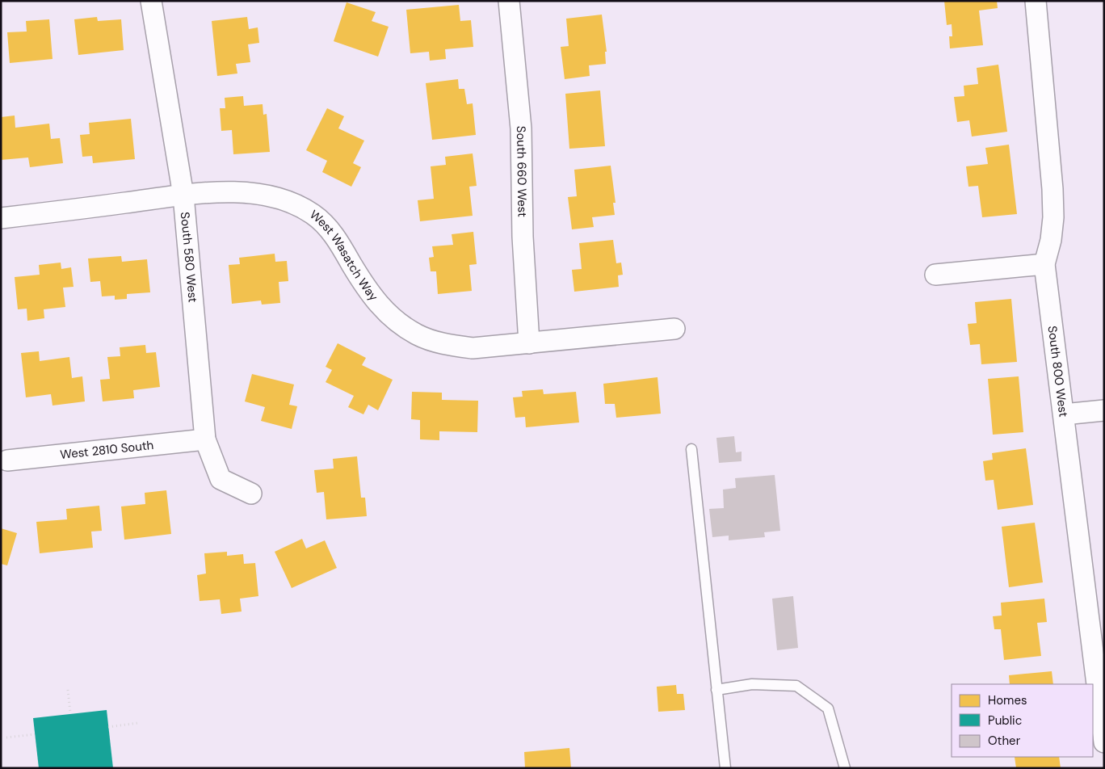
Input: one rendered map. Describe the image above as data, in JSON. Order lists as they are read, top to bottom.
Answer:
{
  "streets": {
    "street": [
      "South 660 West",
      "South 580 West",
      "West Wasatch Way",
      "South 800 West",
      "West 2810 South"
    ]
  },
  "crossings": [
    ["South 660 West", "West Wasatch Way"],
    ["South 580 West", "West Wasatch Way"],
    ["South 580 West", "West 2810 South"]
  ],
  "legend": ["Homes", "Public", "Other"]
}
